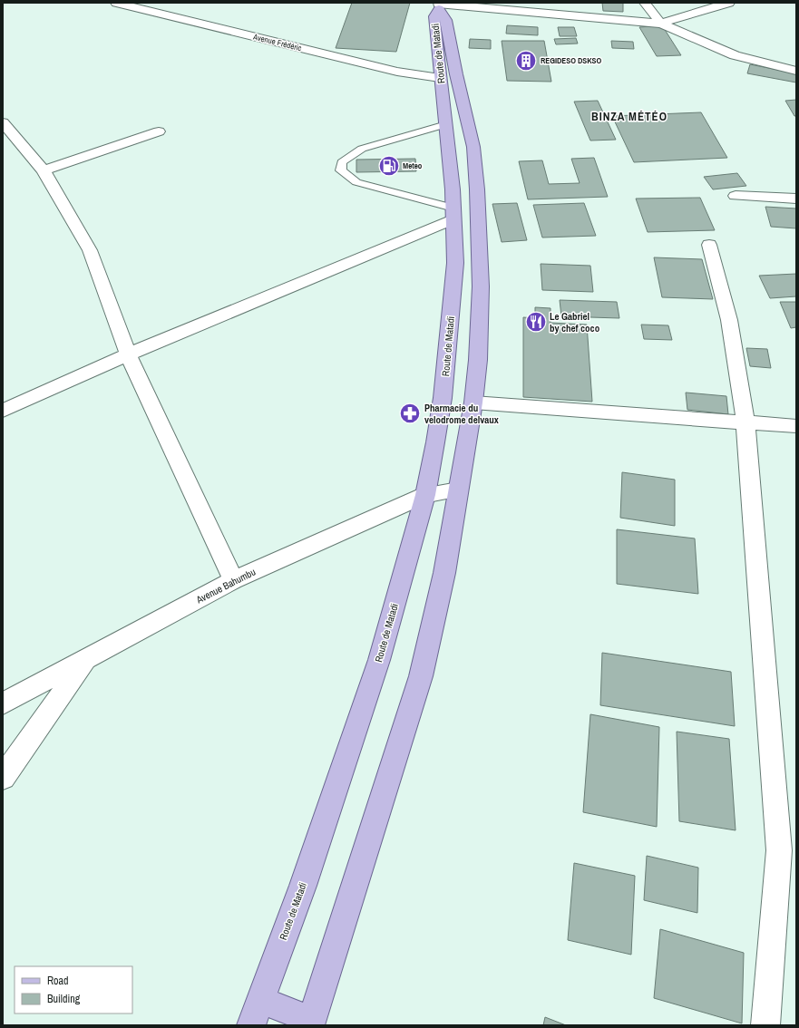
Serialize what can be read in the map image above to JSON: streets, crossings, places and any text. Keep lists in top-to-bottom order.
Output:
{
  "streets": {
    "main road": ["Route de Matadi"],
    "street": ["Avenue Frédéric", "Avenue Bahumbu"]
  },
  "crossings": [
    ["Avenue Frédéric", "Route de Matadi"],
    ["Route de Matadi", "Avenue Bahumbu"]
  ],
  "districts": ["BINZA MÉTÉO"],
  "places": {
    "building": ["REGIDESO DSKSO"],
    "fuel station": ["Meteo"],
    "restaurant": ["Le Gabriel by chef coco"],
    "pharmacy": ["Pharmacie du velodrome delvaux"]
  },
  "legend": ["Road", "Building"]
}
